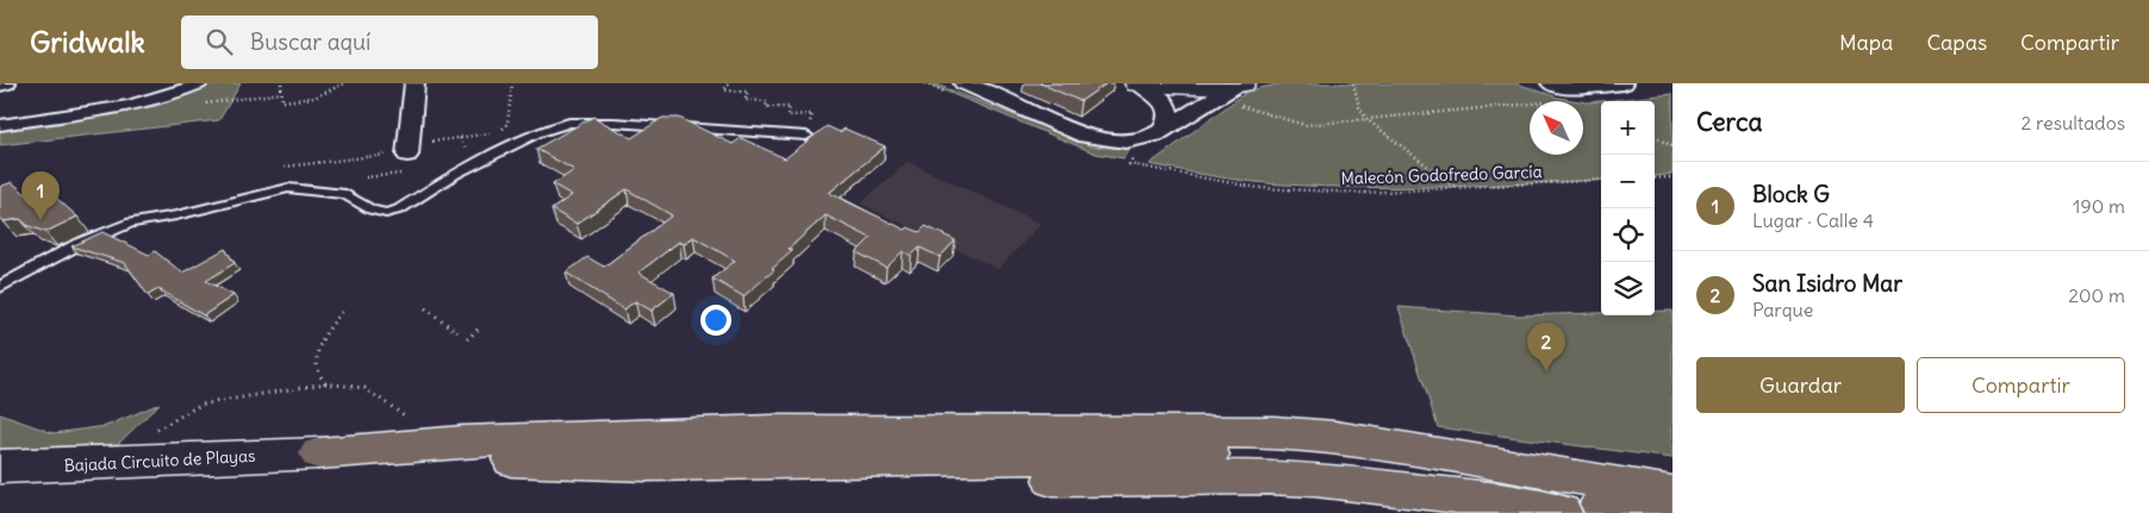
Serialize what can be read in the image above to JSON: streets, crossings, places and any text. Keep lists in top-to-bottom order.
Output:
{
  "streets": {
    "main road": ["Bajada Circuito de Playas"],
    "path": ["Malecón Godofredo García"]
  },
  "north": "top left",
  "page": {
    "header": "Gridwalk",
    "search": "Buscar aquí",
    "nav": ["Mapa", "Capas", "Compartir"],
    "heading": ["Cerca", "2 resultados"],
    "map_buttons": ["+", "−"],
    "list": [
      {
        "mark": "1",
        "name": "Block G",
        "note": "Lugar · Calle 4",
        "value": "190 m"
      },
      {
        "mark": "2",
        "name": "San Isidro Mar",
        "note": "Parque",
        "value": "200 m"
      }
    ],
    "pins": ["1", "2"],
    "buttons": ["Guardar", "Compartir"]
  }
}
